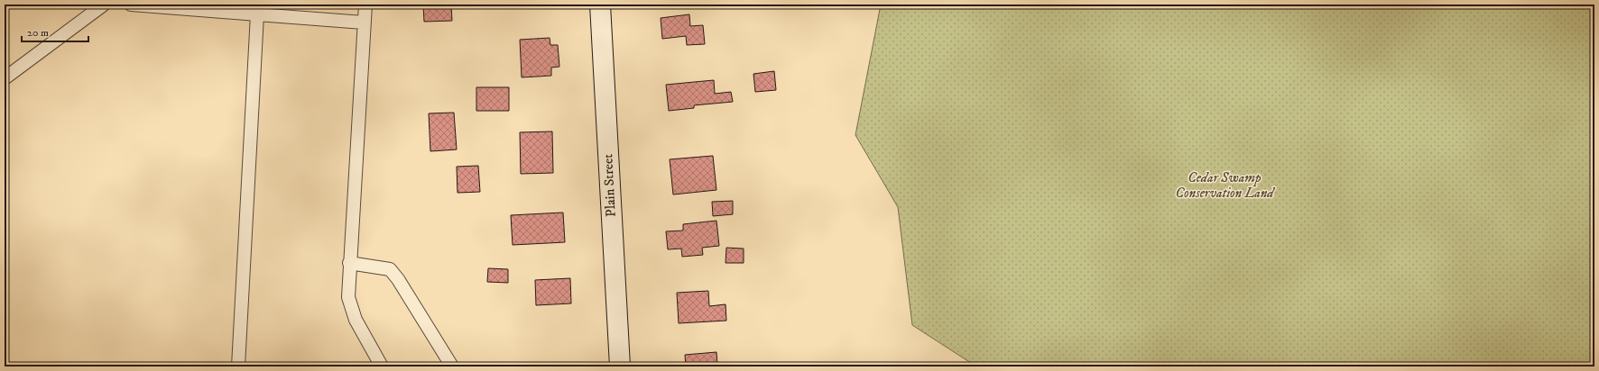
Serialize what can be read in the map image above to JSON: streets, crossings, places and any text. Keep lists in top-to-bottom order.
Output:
{
  "streets": {
    "main road": ["Plain Street"]
  },
  "parks": ["Cedar Swamp Conservation Land"],
  "scale_bar": "20 m"
}
